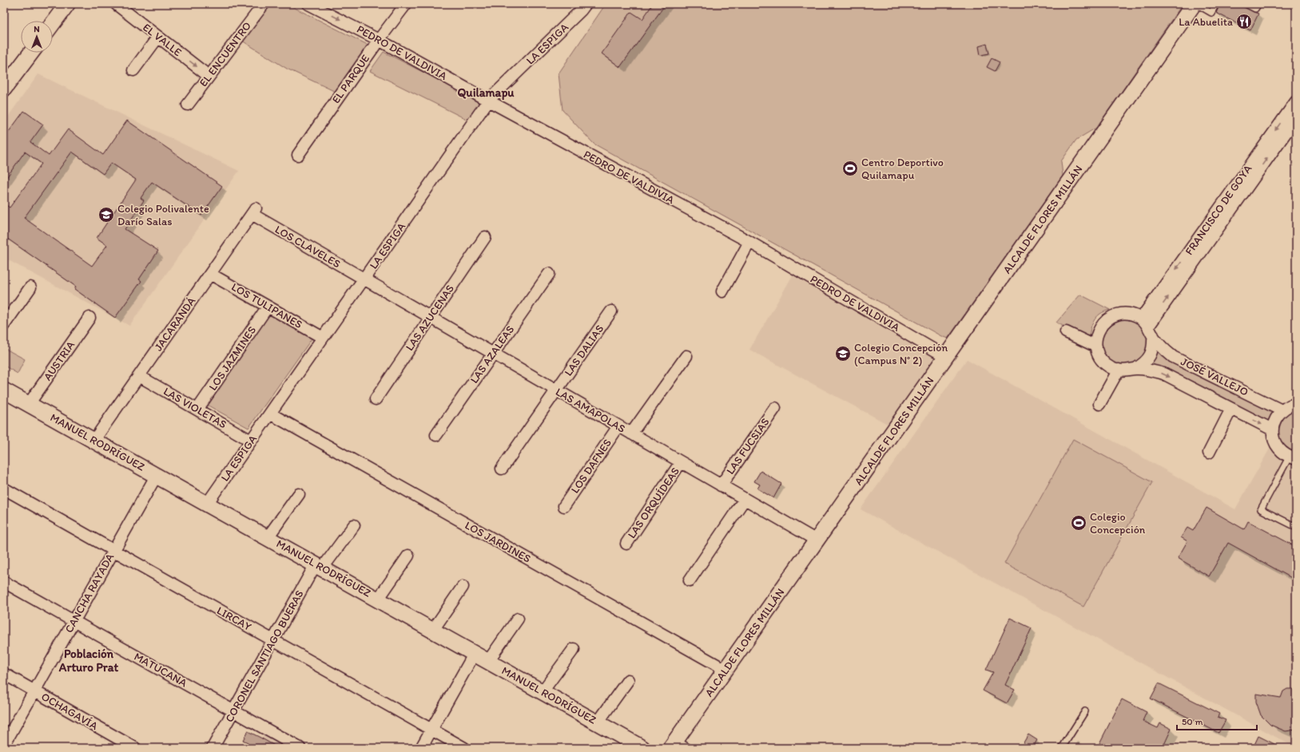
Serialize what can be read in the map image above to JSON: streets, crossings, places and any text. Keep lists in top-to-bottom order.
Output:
{
  "streets": {
    "street": [
      "EL VALLE",
      "LA ESPIGA",
      "PEDRO DE VALDIVIA",
      "EL ENCUENTRO",
      "EL PARQUE",
      "FRANCISCO DE GOYA",
      "ALCALDE FLORES MILLÁN",
      "LOS CLAVELES",
      "LOS TULIPANES",
      "LAS AZUCENAS",
      "JACARANDÁ",
      "LAS DALIAS",
      "LAS AZALEAS",
      "LOS JAZMINES",
      "AUSTRIA",
      "JOSÉ VALLEJO",
      "LAS VIOLETAS",
      "LAS AMAPOLAS",
      "MANUEL RODRÍGUEZ",
      "LAS FUCSIAS",
      "LOS DAFNES",
      "LAS ORQUÍDEAS",
      "LOS JARDINES",
      "CANCHA RAYADA",
      "LIRCAY",
      "CORONEL SANTIAGO BUERAS",
      "MATUCANA",
      "OCHAGAVÍA"
    ]
  },
  "crossings": [
    ["EL VALLE", "EL ENCUENTRO"],
    ["LA ESPIGA", "PEDRO DE VALDIVIA"],
    ["LA ESPIGA", "LOS CLAVELES"],
    ["LA ESPIGA", "LOS TULIPANES"],
    ["LA ESPIGA", "LAS VIOLETAS"],
    ["LA ESPIGA", "LAS AMAPOLAS"],
    ["LA ESPIGA", "MANUEL RODRÍGUEZ"],
    ["LA ESPIGA", "LOS JARDINES"],
    ["PEDRO DE VALDIVIA", "EL PARQUE"],
    ["PEDRO DE VALDIVIA", "ALCALDE FLORES MILLÁN"],
    ["FRANCISCO DE GOYA", "JOSÉ VALLEJO"],
    ["ALCALDE FLORES MILLÁN", "LAS AMAPOLAS"],
    ["ALCALDE FLORES MILLÁN", "LOS JARDINES"],
    ["LOS CLAVELES", "JACARANDÁ"],
    ["LOS CLAVELES", "LAS AMAPOLAS"],
    ["LOS TULIPANES", "JACARANDÁ"],
    ["LOS TULIPANES", "LOS JAZMINES"],
    ["LAS AZUCENAS", "LAS AMAPOLAS"],
    ["JACARANDÁ", "LAS VIOLETAS"],
    ["JACARANDÁ", "MANUEL RODRÍGUEZ"],
    ["LAS DALIAS", "LAS AMAPOLAS"],
    ["LAS AZALEAS", "LAS AMAPOLAS"],
    ["LOS JAZMINES", "LAS VIOLETAS"],
    ["AUSTRIA", "MANUEL RODRÍGUEZ"],
    ["LAS AMAPOLAS", "LAS FUCSIAS"],
    ["LAS AMAPOLAS", "LOS DAFNES"],
    ["LAS AMAPOLAS", "LAS ORQUÍDEAS"],
    ["MANUEL RODRÍGUEZ", "CANCHA RAYADA"],
    ["MANUEL RODRÍGUEZ", "CORONEL SANTIAGO BUERAS"],
    ["CANCHA RAYADA", "LIRCAY"],
    ["CANCHA RAYADA", "MATUCANA"],
    ["CANCHA RAYADA", "OCHAGAVÍA"],
    ["LIRCAY", "CORONEL SANTIAGO BUERAS"],
    ["CORONEL SANTIAGO BUERAS", "MATUCANA"]
  ],
  "one_way": ["EL VALLE"],
  "districts": ["Quilamapu", "Población Arturo Prat"],
  "places": {
    "restaurant": ["La Abuelita"],
    "sports": ["Centro Deportivo Quilamapu", "Colegio Concepción"],
    "school or university": ["Colegio Polivalente Darío Salas", "Colegio Concepción (Campus N° 2)"]
  },
  "scale_bar": "50 m",
  "north": "top"
}
